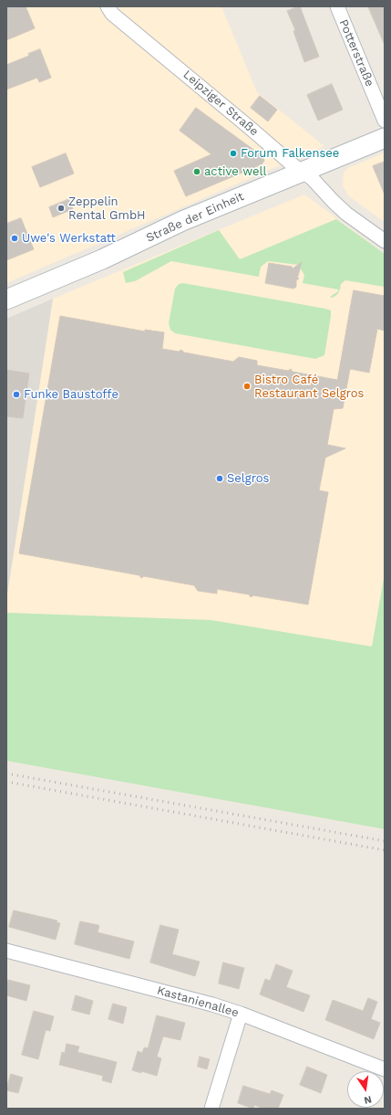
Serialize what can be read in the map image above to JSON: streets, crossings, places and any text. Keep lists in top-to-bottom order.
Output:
{
  "streets": {
    "street": [
      "Potterstraße",
      "Leipziger Straße",
      "Straße der Einheit",
      "Kastanienallee"
    ]
  },
  "crossings": [
    ["Leipziger Straße", "Straße der Einheit"]
  ],
  "places": [
    "Forum Falkensee",
    "active well",
    "Zeppelin Rental GmbH",
    "Uwe's Werkstatt",
    "Bistro Café Restaurant Selgros",
    "Funke Baustoffe",
    "Selgros"
  ],
  "north": "bottom"
}
